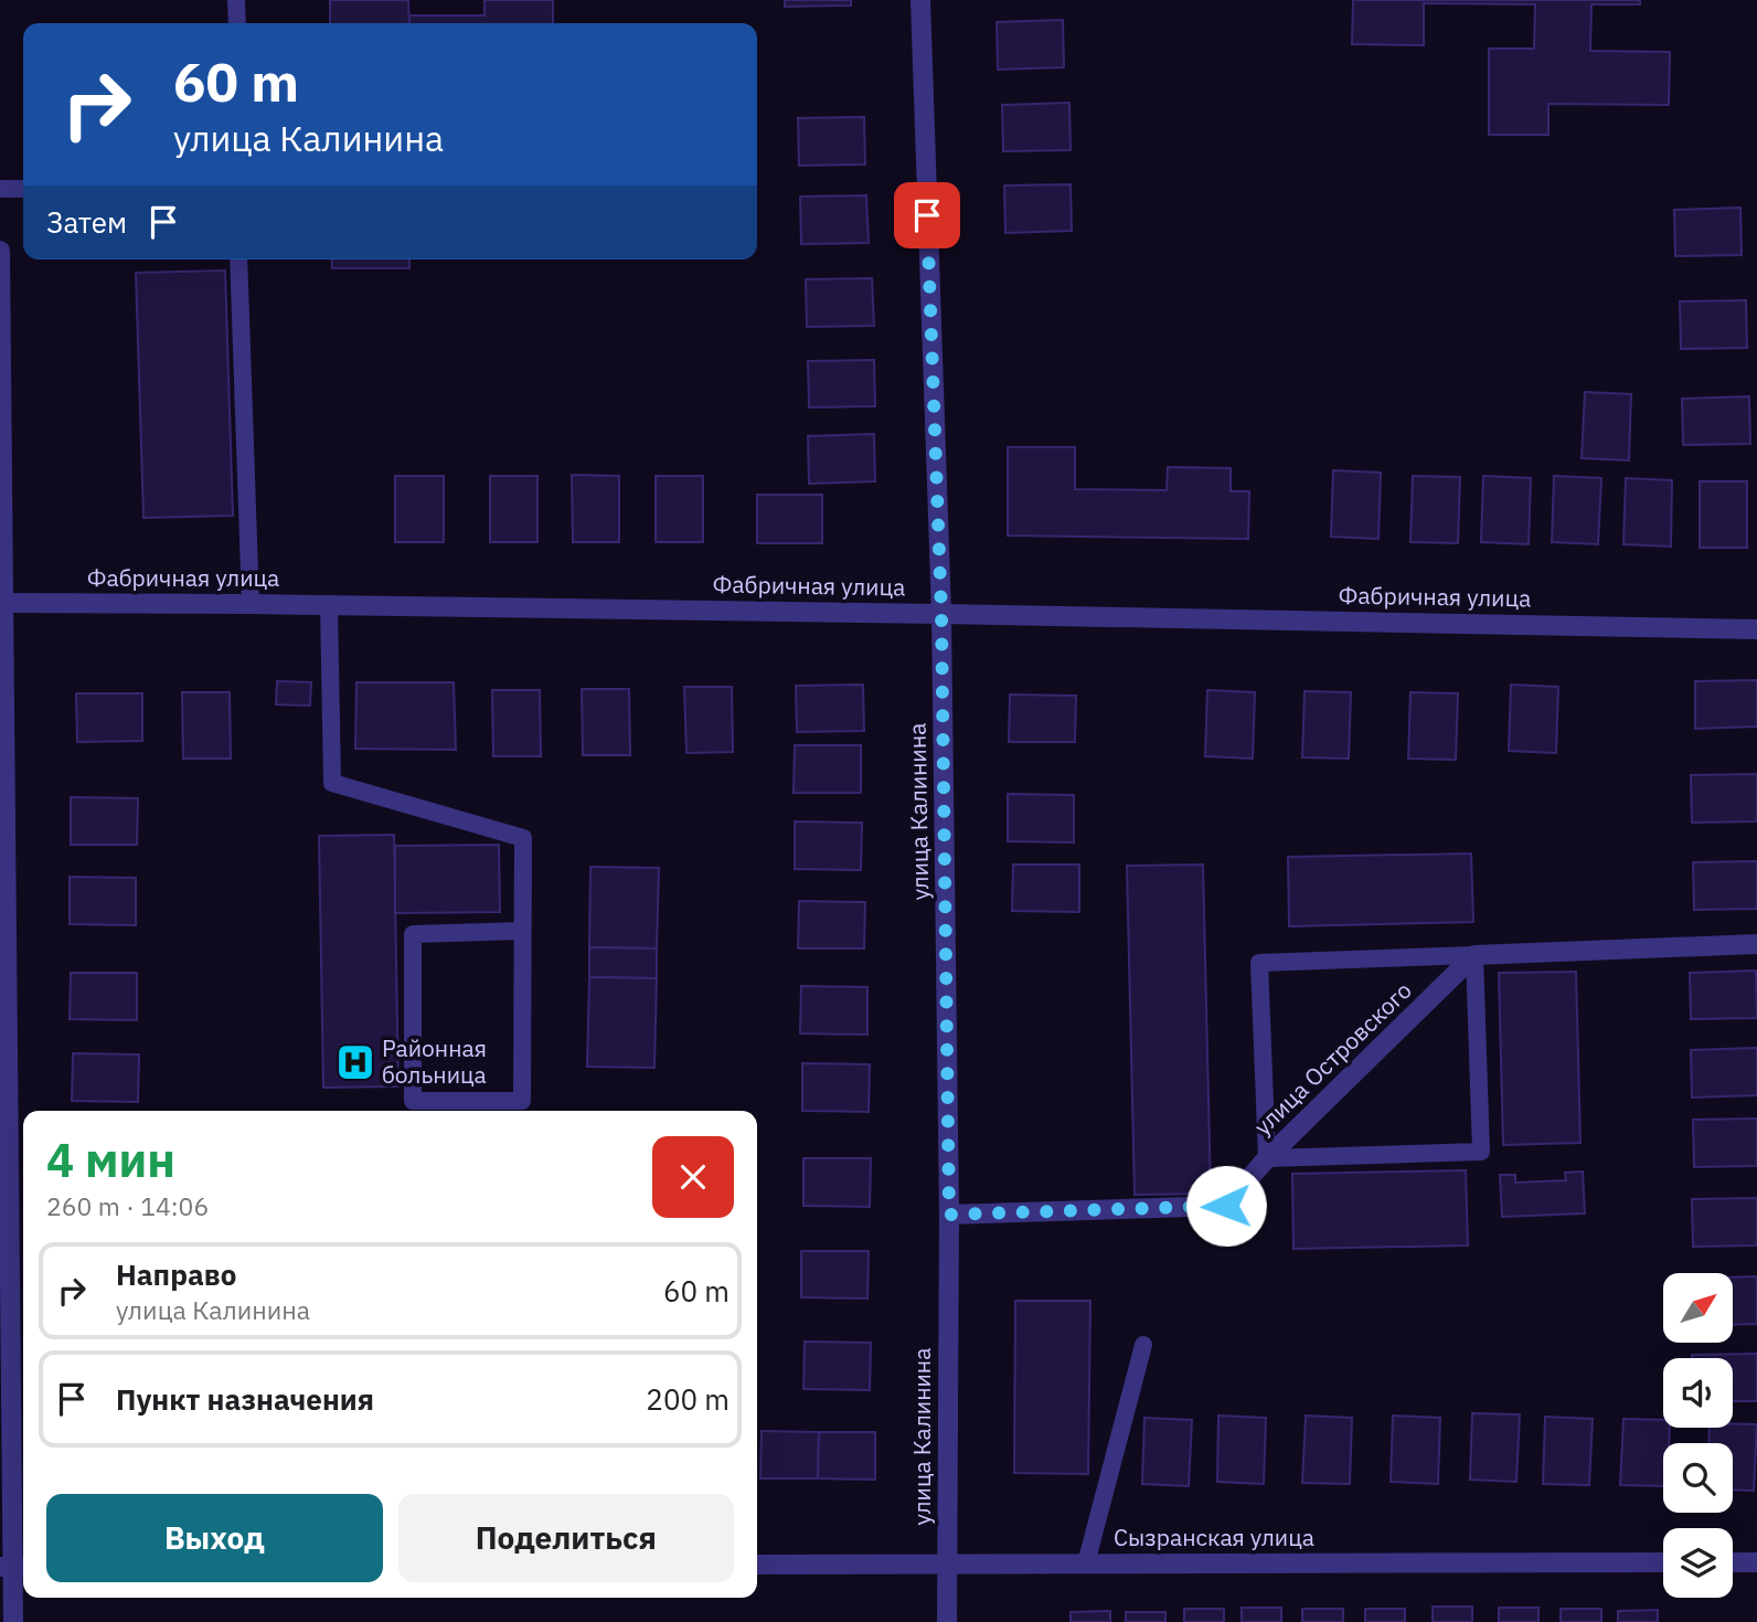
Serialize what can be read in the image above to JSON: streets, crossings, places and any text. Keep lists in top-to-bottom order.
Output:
{
  "streets": {
    "street": [
      "Фабричная улица",
      "улица Калинина",
      "улица Островского",
      "Сызранская улица"
    ]
  },
  "crossings": [
    ["Фабричная улица", "улица Калинина"],
    ["улица Калинина", "улица Островского"],
    ["улица Калинина", "Сызранская улица"]
  ],
  "places": {
    "hospital": ["Районная больница"]
  },
  "north": "top right",
  "page": {
    "turn": ["60 m", "улица Калинина"],
    "then": "Затем",
    "heading": ["4 мин", "260 m · 14:06"],
    "list": [
      {
        "name": "Направо",
        "note": "улица Калинина",
        "value": "60 m"
      },
      {
        "name": "Пункт назначения",
        "value": "200 m"
      }
    ],
    "buttons": ["Выход", "Поделиться"]
  }
}
